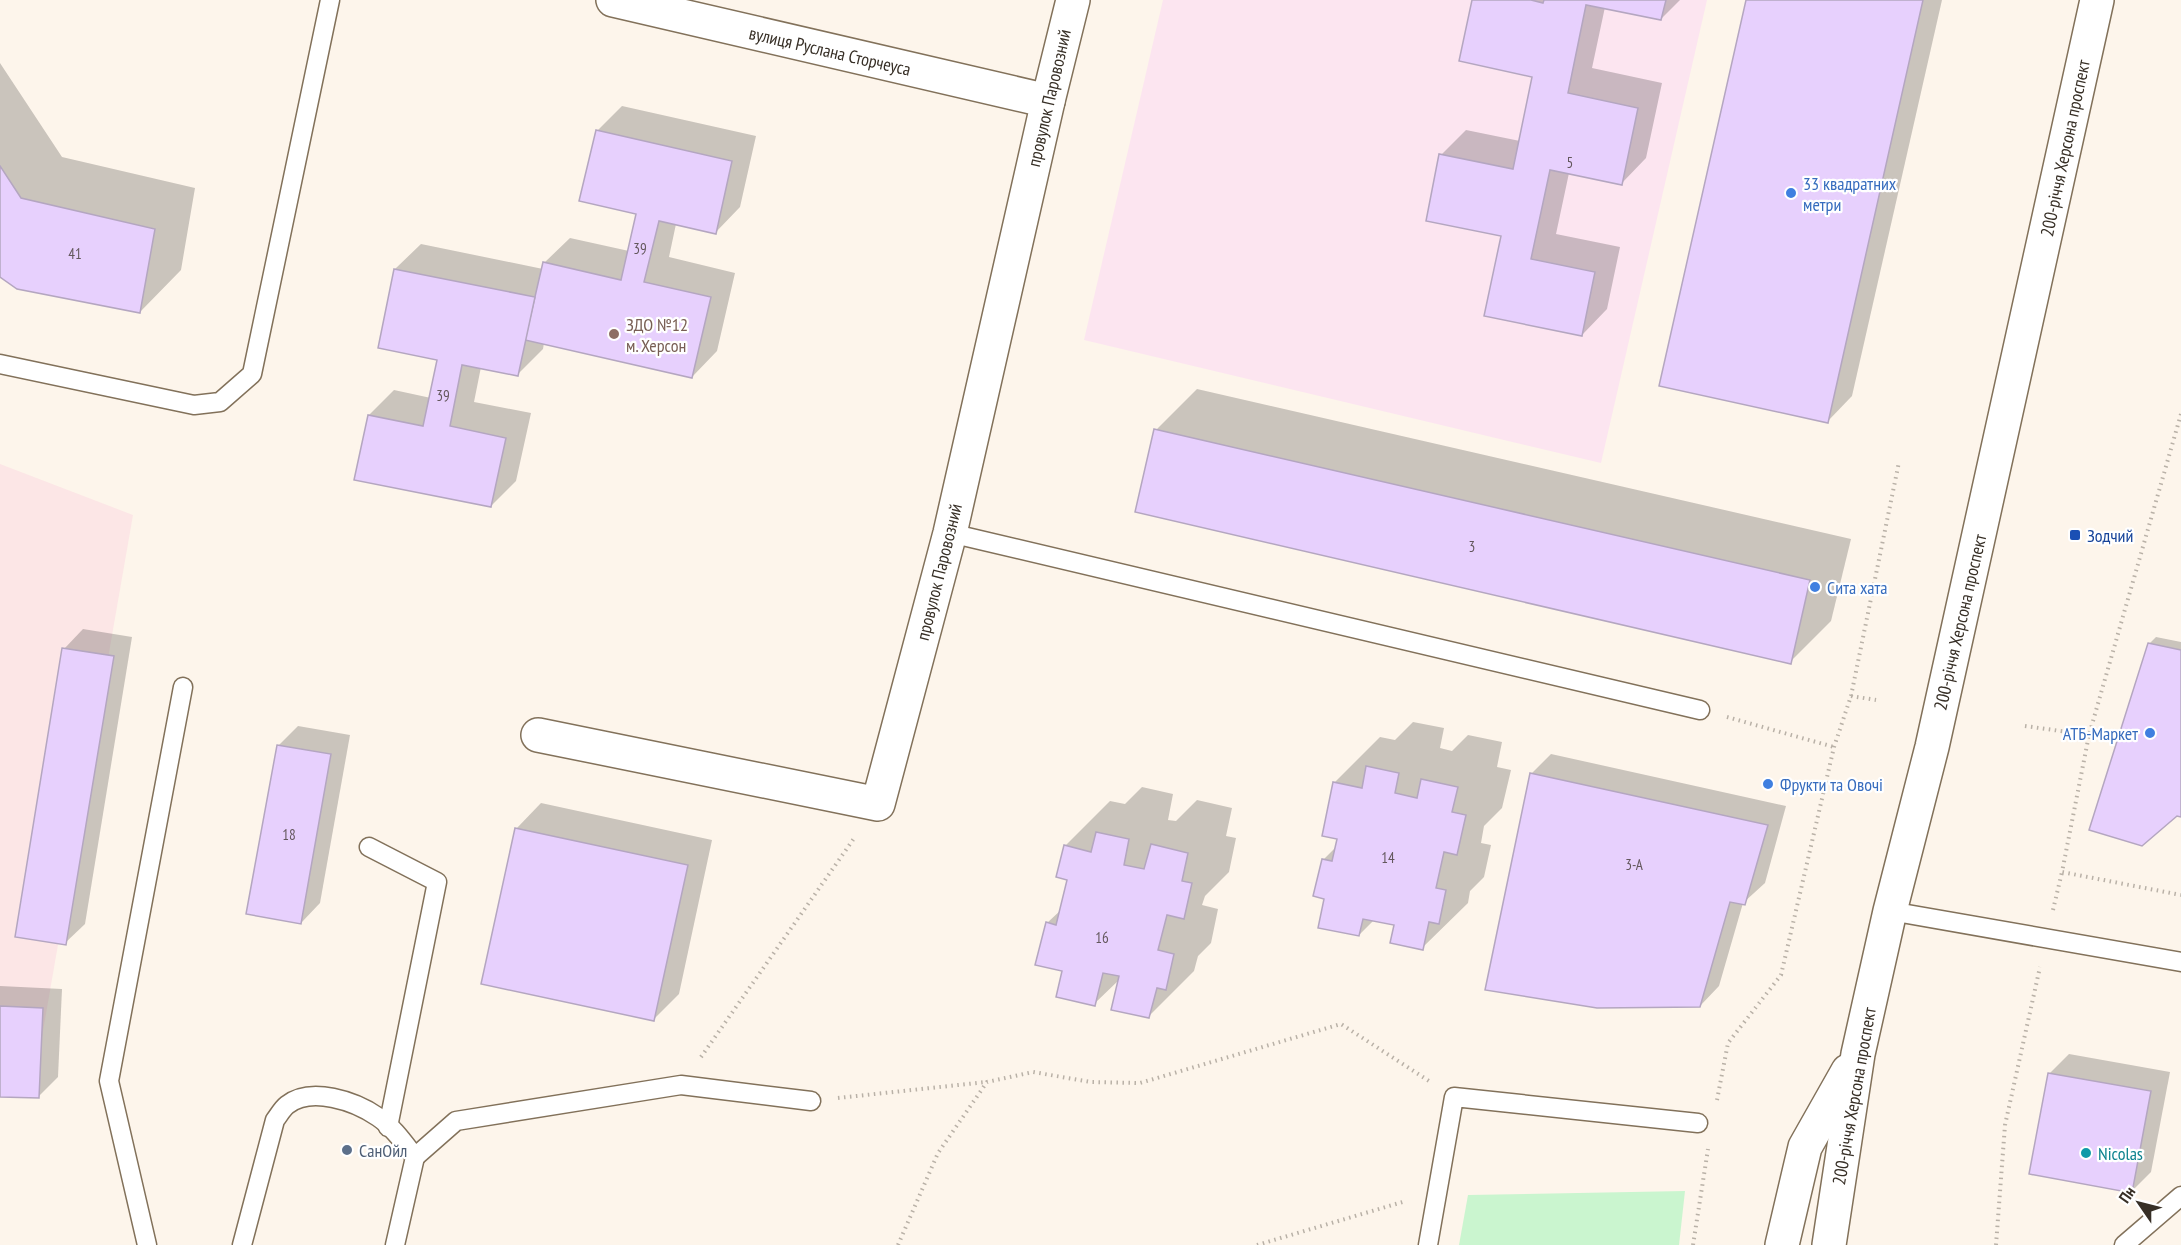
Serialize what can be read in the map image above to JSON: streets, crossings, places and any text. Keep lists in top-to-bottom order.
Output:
{
  "streets": {
    "street": ["вулиця Руслана Сторчеуса", "провулок Паровозний", "200-річчя Херсона проспект"]
  },
  "crossings": [
    ["вулиця Руслана Сторчеуса", "провулок Паровозний"]
  ],
  "places": {
    "other": [
      "33 квадратних метри",
      "ЗДО №12 м. Херсон",
      "Сита хата",
      "АТБ-Маркет",
      "Фрукти та Овочі",
      "СанОйл",
      "Nicolas"
    ],
    "transit": ["Зодчий"]
  },
  "house_numbers": [
    "5",
    "39",
    "41",
    "39",
    "3",
    "18",
    "14",
    "3-А",
    "16"
  ],
  "north": "top left"
}
